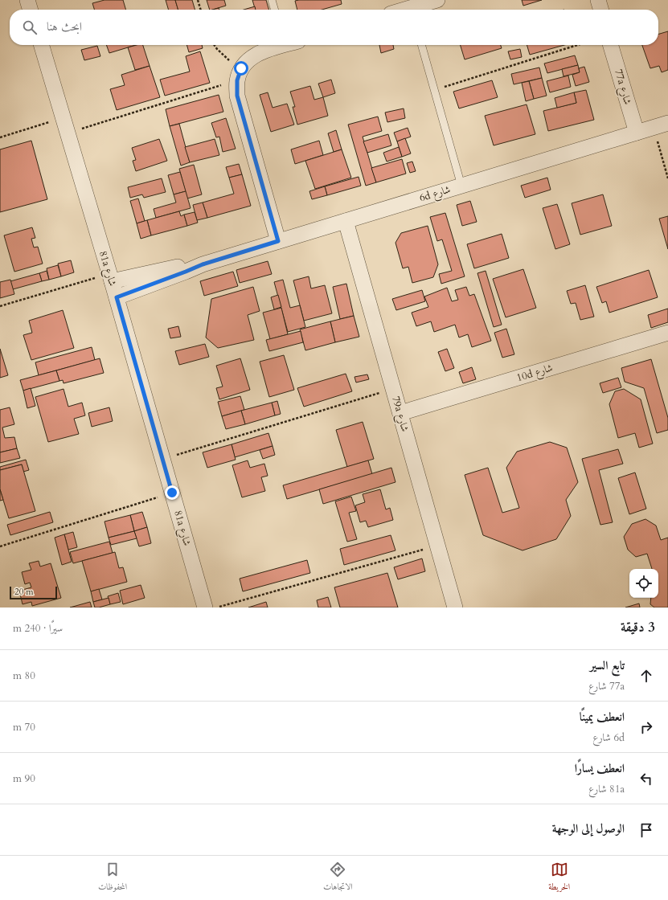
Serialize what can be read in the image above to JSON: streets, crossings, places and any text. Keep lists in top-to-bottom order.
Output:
{
  "streets": {
    "street": [
      "77a شارع",
      "6d شارع",
      "81a شارع",
      "10d شارع",
      "79a شارع"
    ]
  },
  "crossings": [
    ["77a شارع", "6d شارع"],
    ["6d شارع", "81a شارع"],
    ["6d شارع", "79a شارع"],
    ["10d شارع", "79a شارع"]
  ],
  "scale_bar": "20 m",
  "page": {
    "search": "ابحث هنا",
    "scale": "20 m",
    "heading": ["3 دقيقة", "سيرًا · 240 m"],
    "list": [
      ["تابع السير", "77a شارع", "80 m"],
      ["انعطف يمينًا", "6d شارع", "70 m"],
      ["انعطف يسارًا", "81a شارع", "90 m"],
      "الوصول إلى الوجهة"
    ],
    "nav": ["الخريطة", "الاتجاهات", "المحفوظات"]
  }
}
